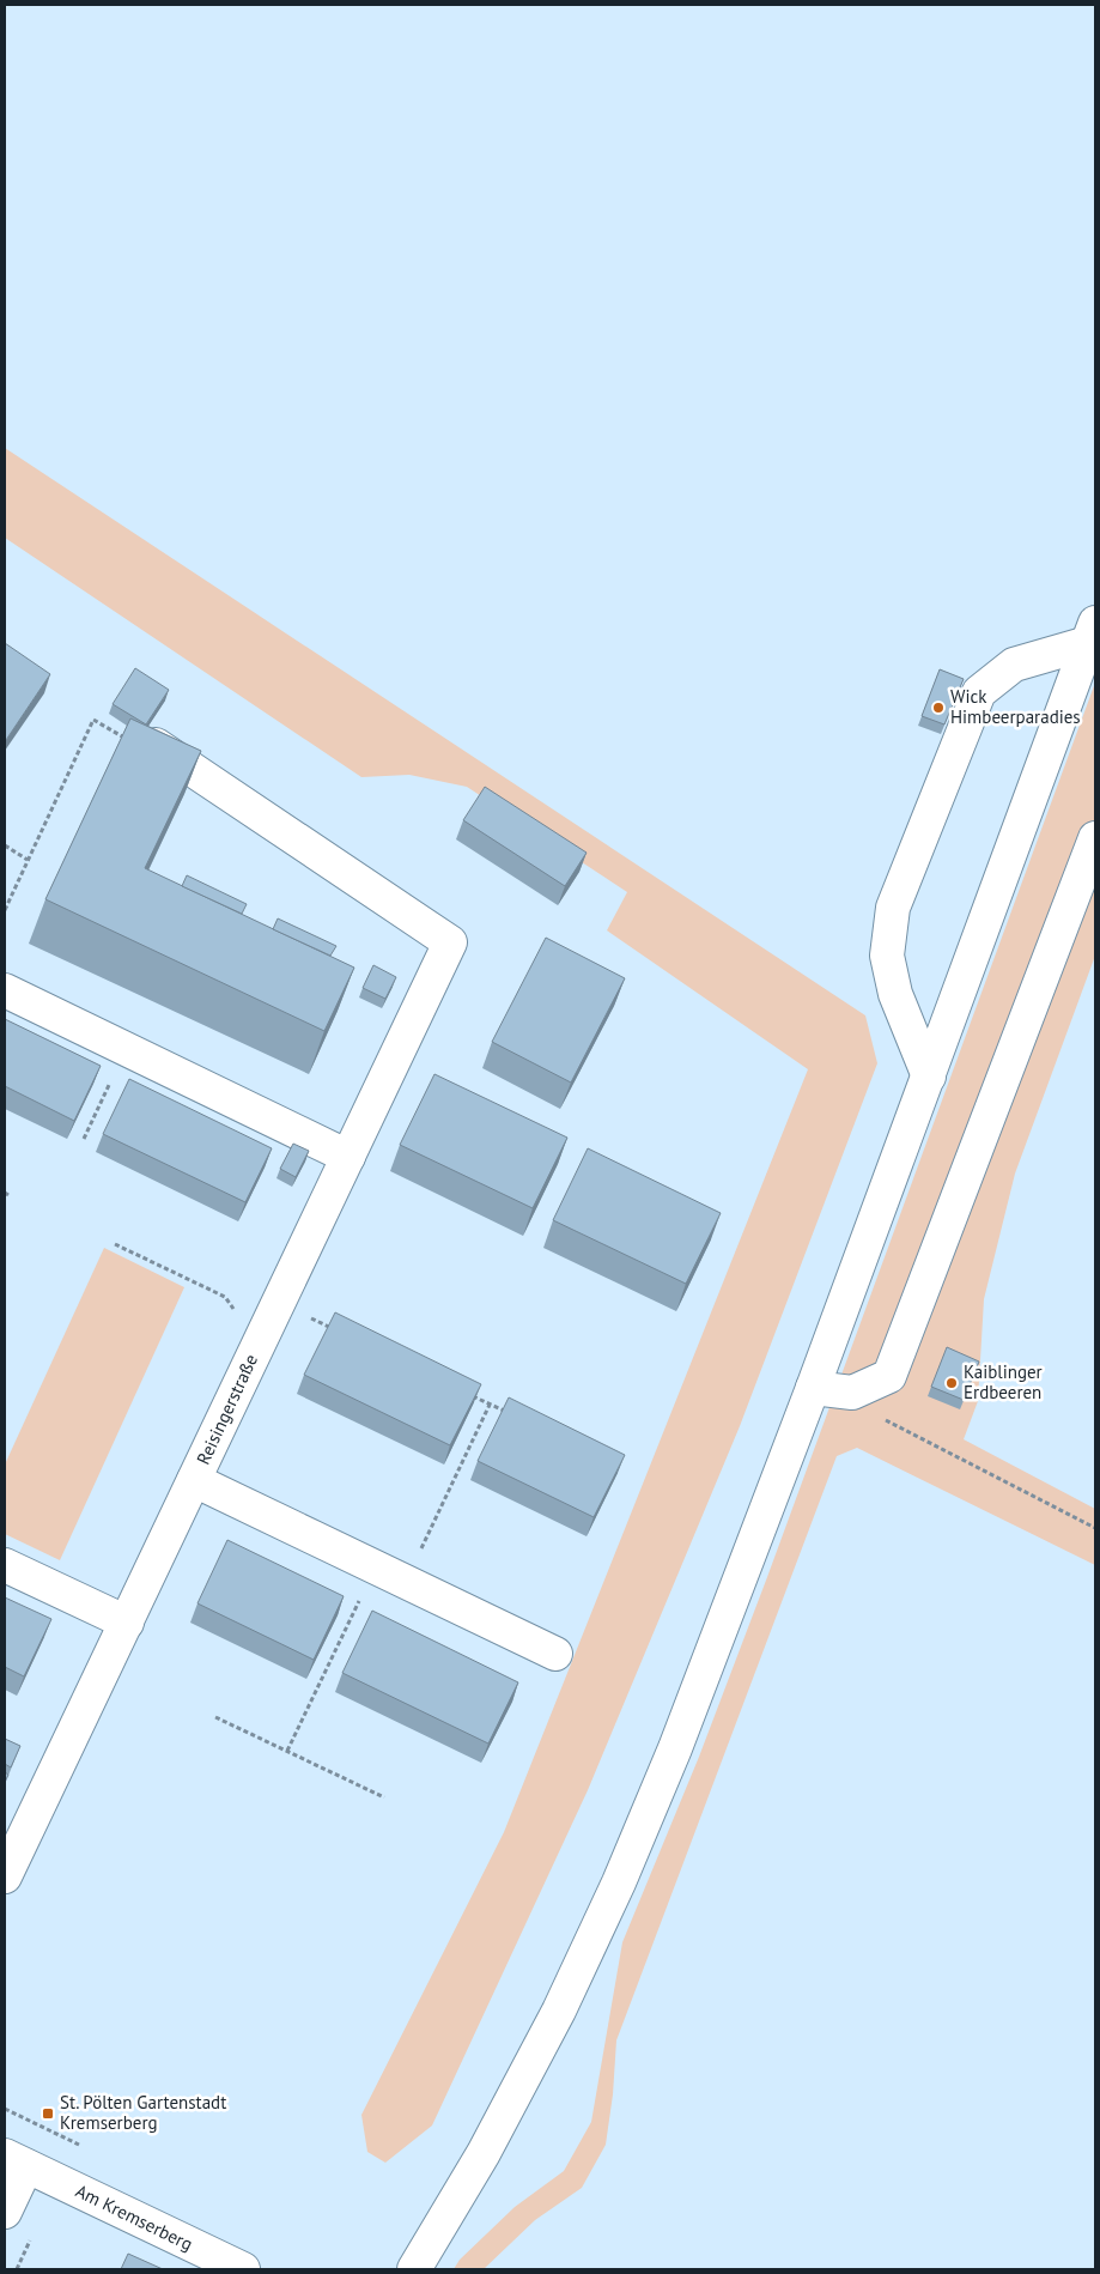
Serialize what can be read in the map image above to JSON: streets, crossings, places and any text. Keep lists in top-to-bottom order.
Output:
{
  "streets": {
    "main road": ["Reisingerstraße", "Am Kremserberg"]
  },
  "places": {
    "other": ["Wick Himbeerparadies", "Kaiblinger Erdbeeren"],
    "transit": ["St. Pölten Gartenstadt Kremserberg"]
  }
}
